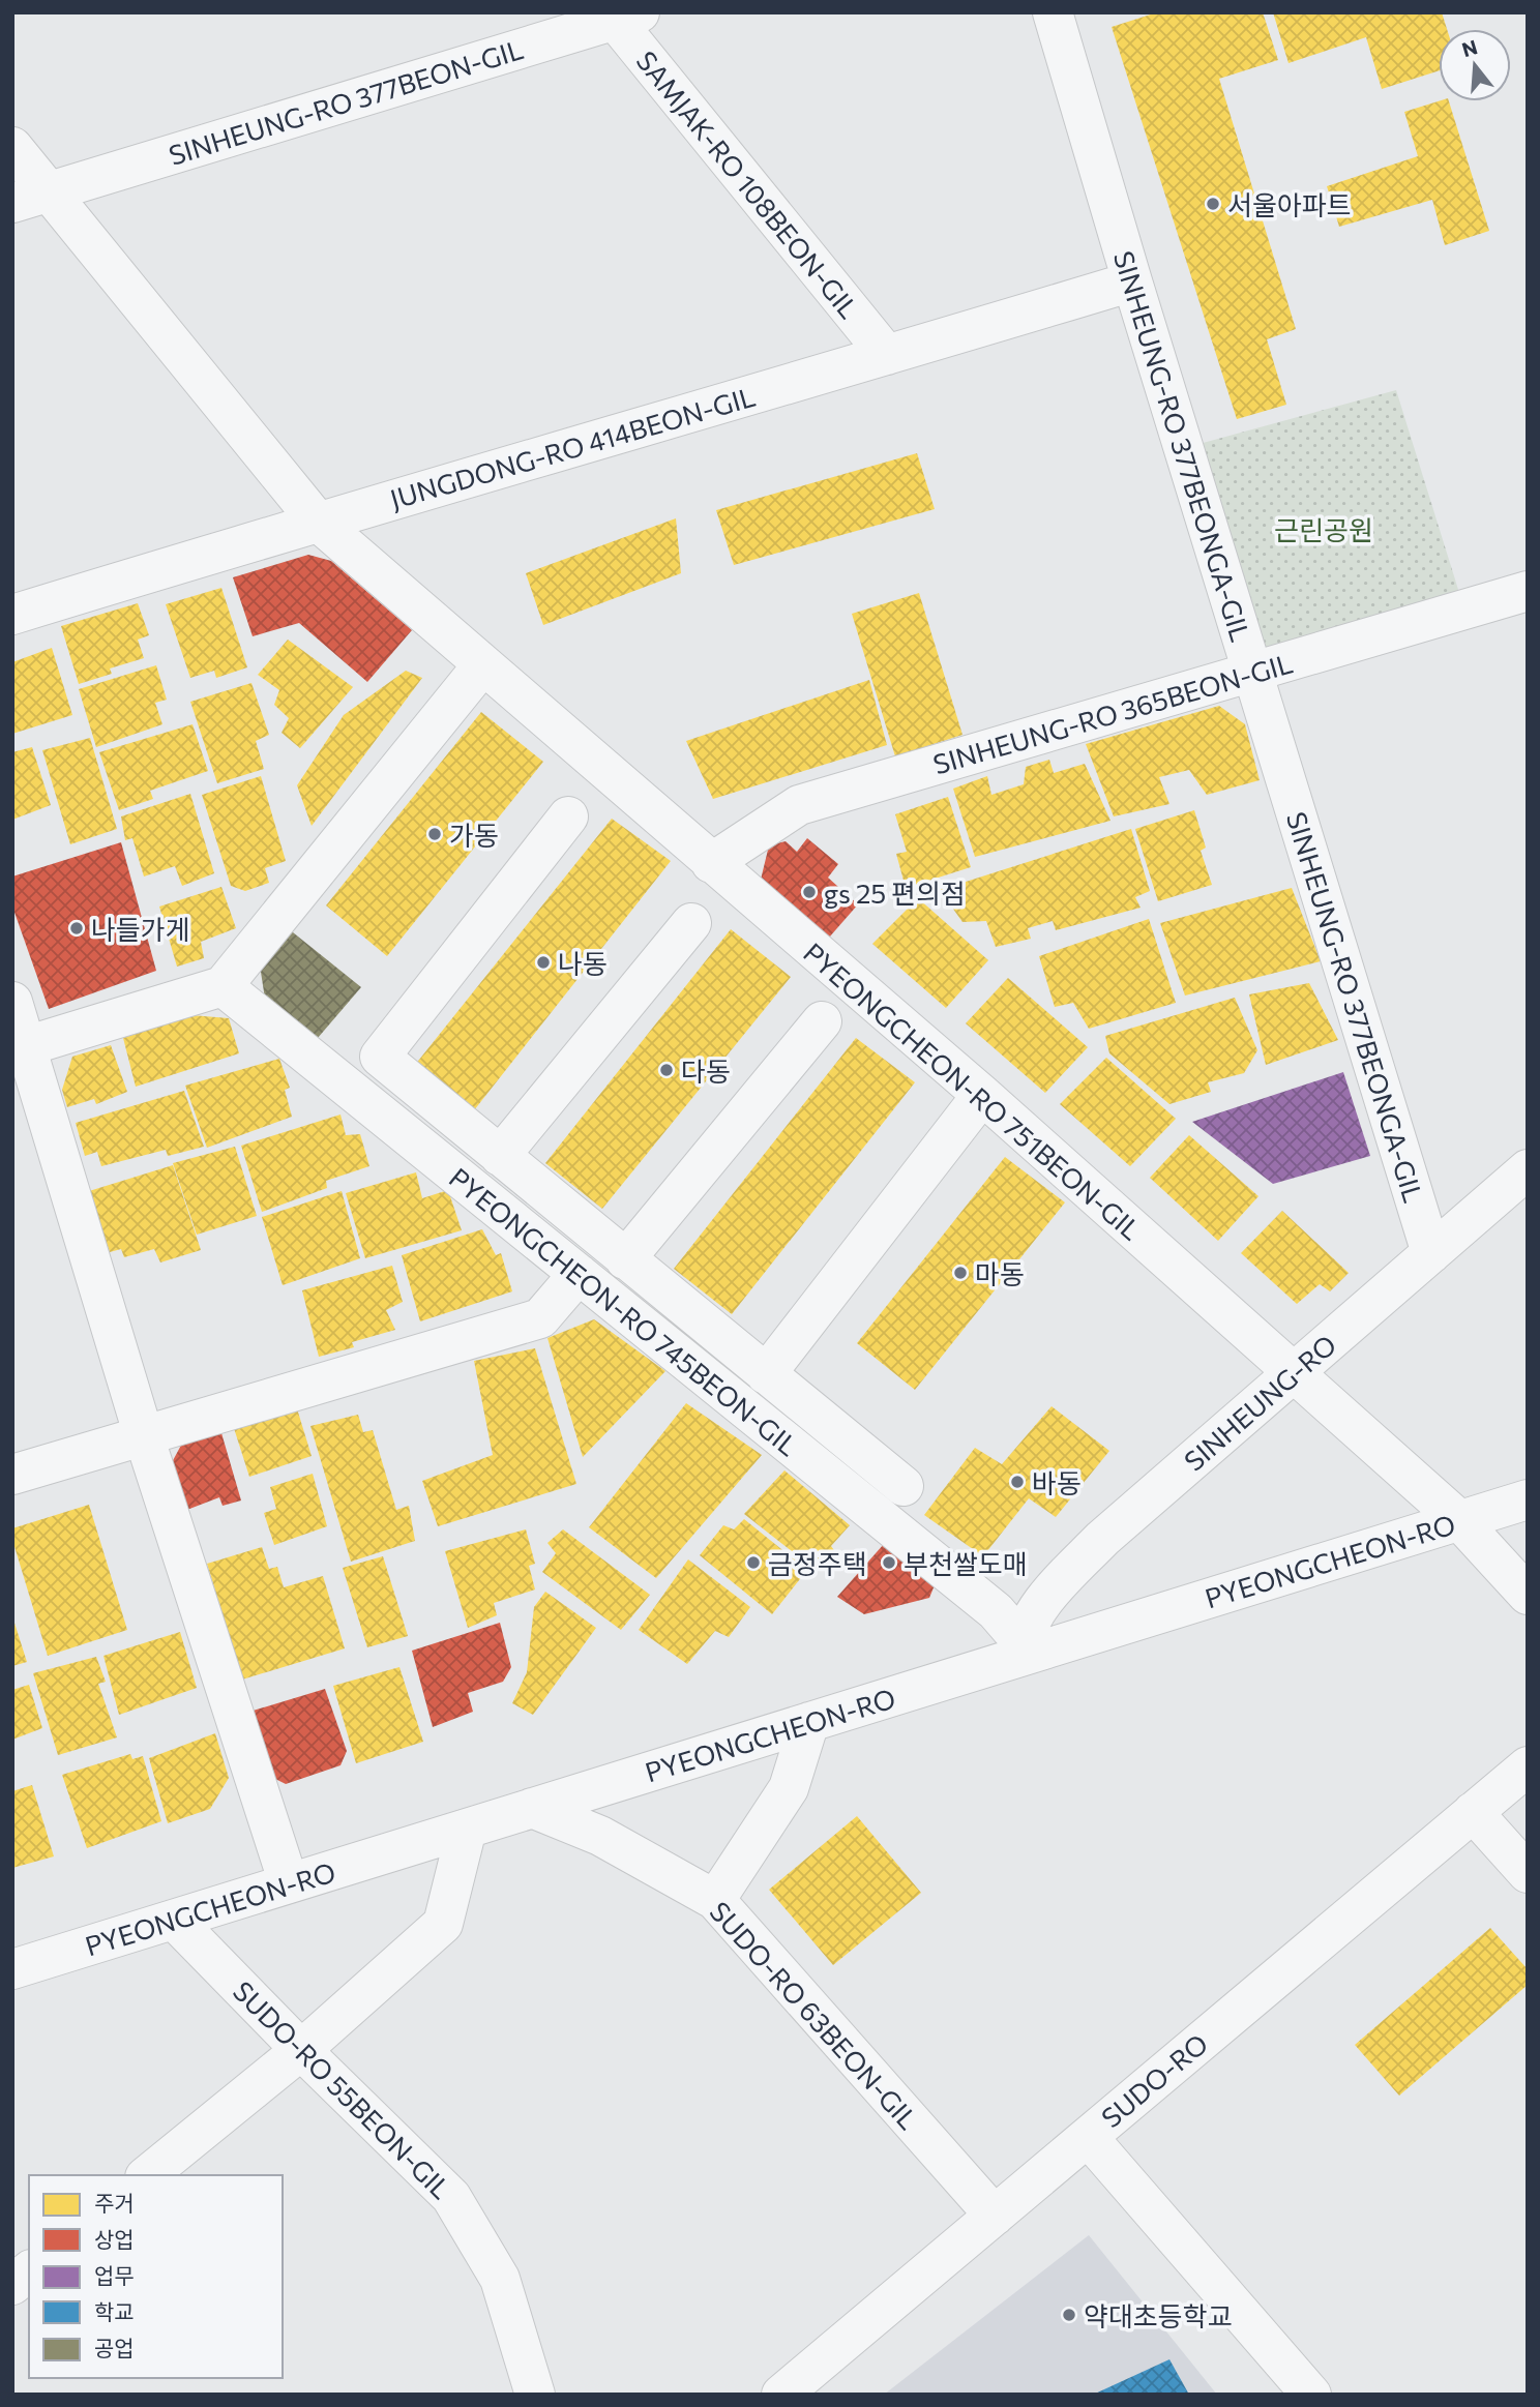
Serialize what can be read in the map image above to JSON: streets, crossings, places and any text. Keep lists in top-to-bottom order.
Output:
{
  "streets": {
    "street": [
      "SINHEUNG-RO 377BEON-GIL",
      "SAMJAK-RO 108BEON-GIL",
      "SINHEUNG-RO 377BEONGA-GIL",
      "JUNGDONG-RO 414BEON-GIL",
      "SINHEUNG-RO 365BEON-GIL",
      "PYEONGCHEON-RO 751BEON-GIL",
      "PYEONGCHEON-RO 745BEON-GIL",
      "SINHEUNG-RO",
      "PYEONGCHEON-RO",
      "SUDO-RO 63BEON-GIL",
      "SUDO-RO",
      "SUDO-RO 55BEON-GIL"
    ]
  },
  "crossings": [
    ["SINHEUNG-RO 377BEON-GIL", "SAMJAK-RO 108BEON-GIL"],
    ["SINHEUNG-RO 377BEON-GIL", "PYEONGCHEON-RO 751BEON-GIL"],
    ["SAMJAK-RO 108BEON-GIL", "JUNGDONG-RO 414BEON-GIL"],
    ["SINHEUNG-RO 377BEONGA-GIL", "JUNGDONG-RO 414BEON-GIL"],
    ["SINHEUNG-RO 377BEONGA-GIL", "SINHEUNG-RO 365BEON-GIL"],
    ["SINHEUNG-RO 377BEONGA-GIL", "SINHEUNG-RO"],
    ["JUNGDONG-RO 414BEON-GIL", "PYEONGCHEON-RO 751BEON-GIL"],
    ["SINHEUNG-RO 365BEON-GIL", "PYEONGCHEON-RO 751BEON-GIL"],
    ["PYEONGCHEON-RO 751BEON-GIL", "SINHEUNG-RO"],
    ["PYEONGCHEON-RO 751BEON-GIL", "PYEONGCHEON-RO"],
    ["PYEONGCHEON-RO 745BEON-GIL", "SINHEUNG-RO"],
    ["PYEONGCHEON-RO 745BEON-GIL", "PYEONGCHEON-RO"],
    ["SINHEUNG-RO", "PYEONGCHEON-RO"],
    ["PYEONGCHEON-RO", "SUDO-RO 63BEON-GIL"],
    ["PYEONGCHEON-RO", "SUDO-RO 55BEON-GIL"],
    ["SUDO-RO 63BEON-GIL", "SUDO-RO"]
  ],
  "parks": ["근린공원"],
  "places": [
    "서울아파트",
    "가동",
    "gs 25 편의점",
    "나들가게",
    "나동",
    "다동",
    "마동",
    "바동",
    "금정주택",
    "부천쌀도매",
    "약대초등학교"
  ],
  "legend": [
    "주거",
    "상업",
    "업무",
    "학교",
    "공업"
  ],
  "north": "top"
}
